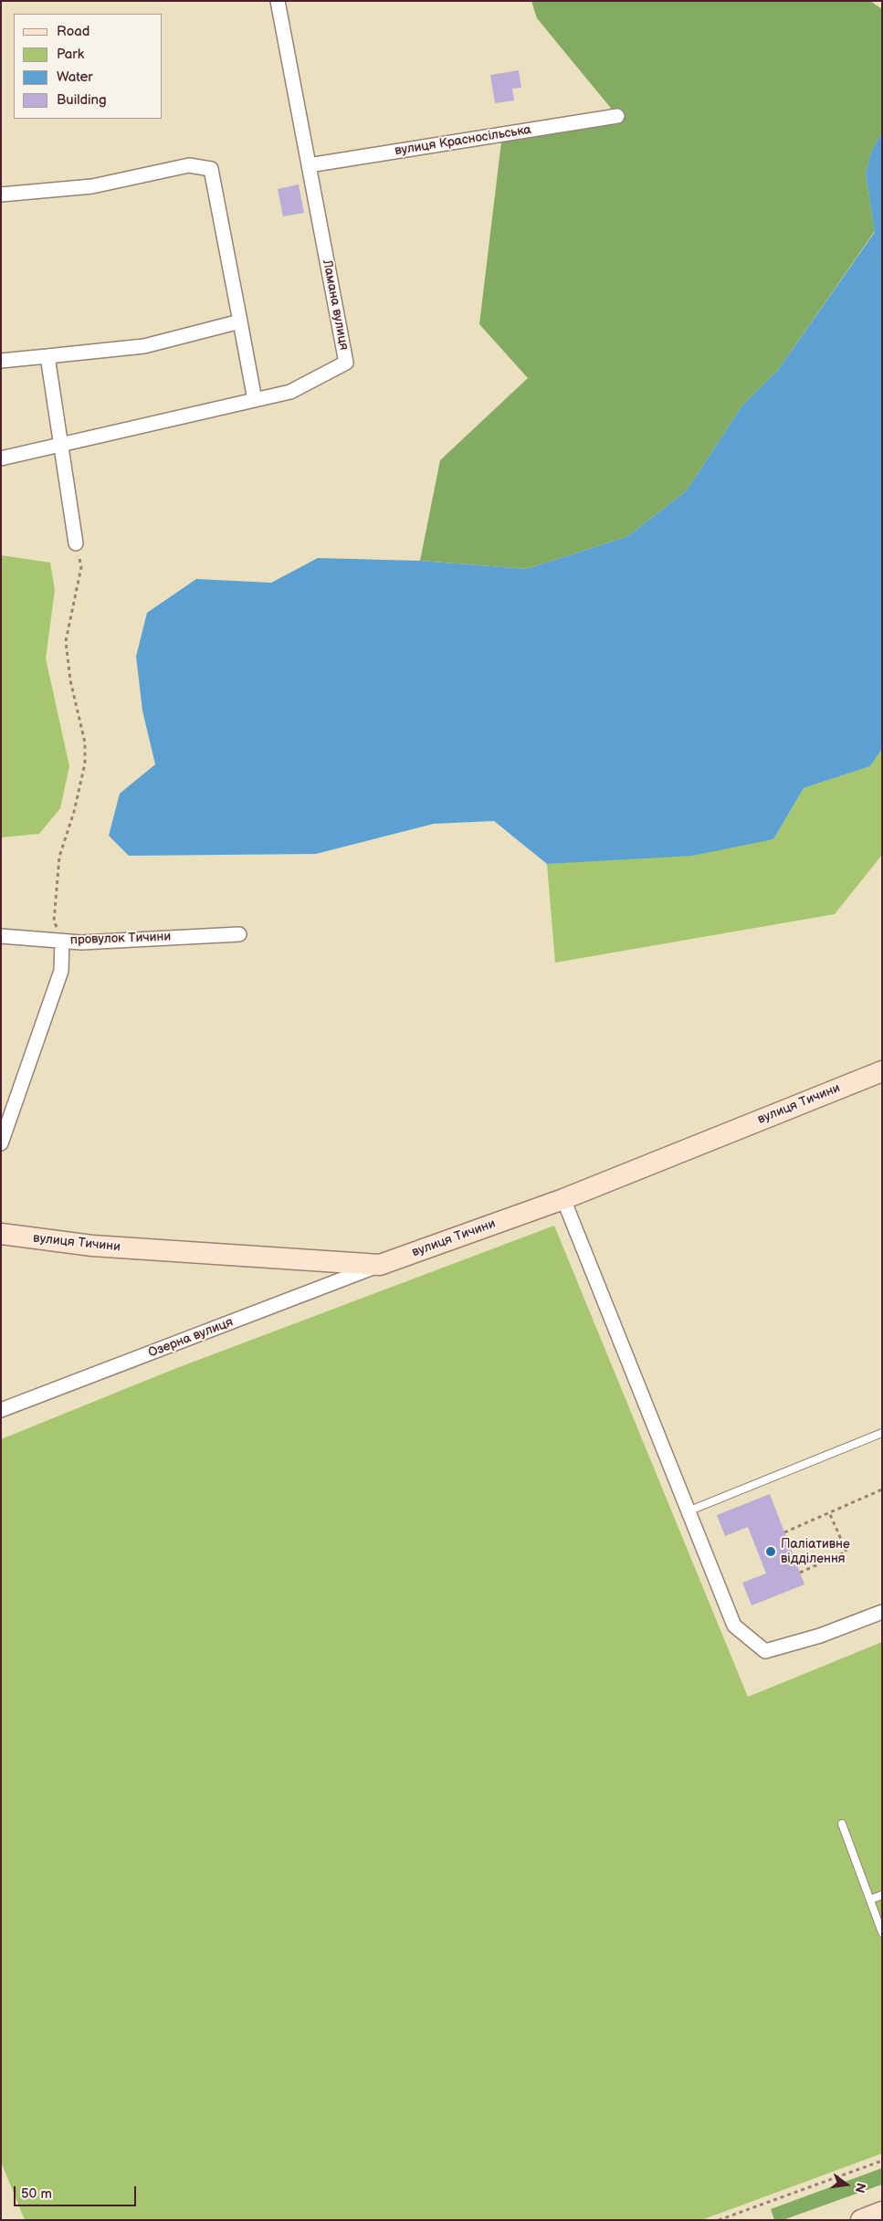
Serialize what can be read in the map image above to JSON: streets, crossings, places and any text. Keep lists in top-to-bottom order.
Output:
{
  "streets": {
    "street": [
      "вулиця Красносільська",
      "Ламана вулиця",
      "провулок Тичини",
      "вулиця Тичини",
      "Озерна вулиця"
    ]
  },
  "crossings": [
    ["вулиця Красносільська", "Ламана вулиця"],
    ["вулиця Тичини", "Озерна вулиця"]
  ],
  "places": ["Паліативне відділення"],
  "legend": [
    "Road",
    "Park",
    "Water",
    "Building"
  ],
  "scale_bar": "50 m",
  "north": "right"
}
